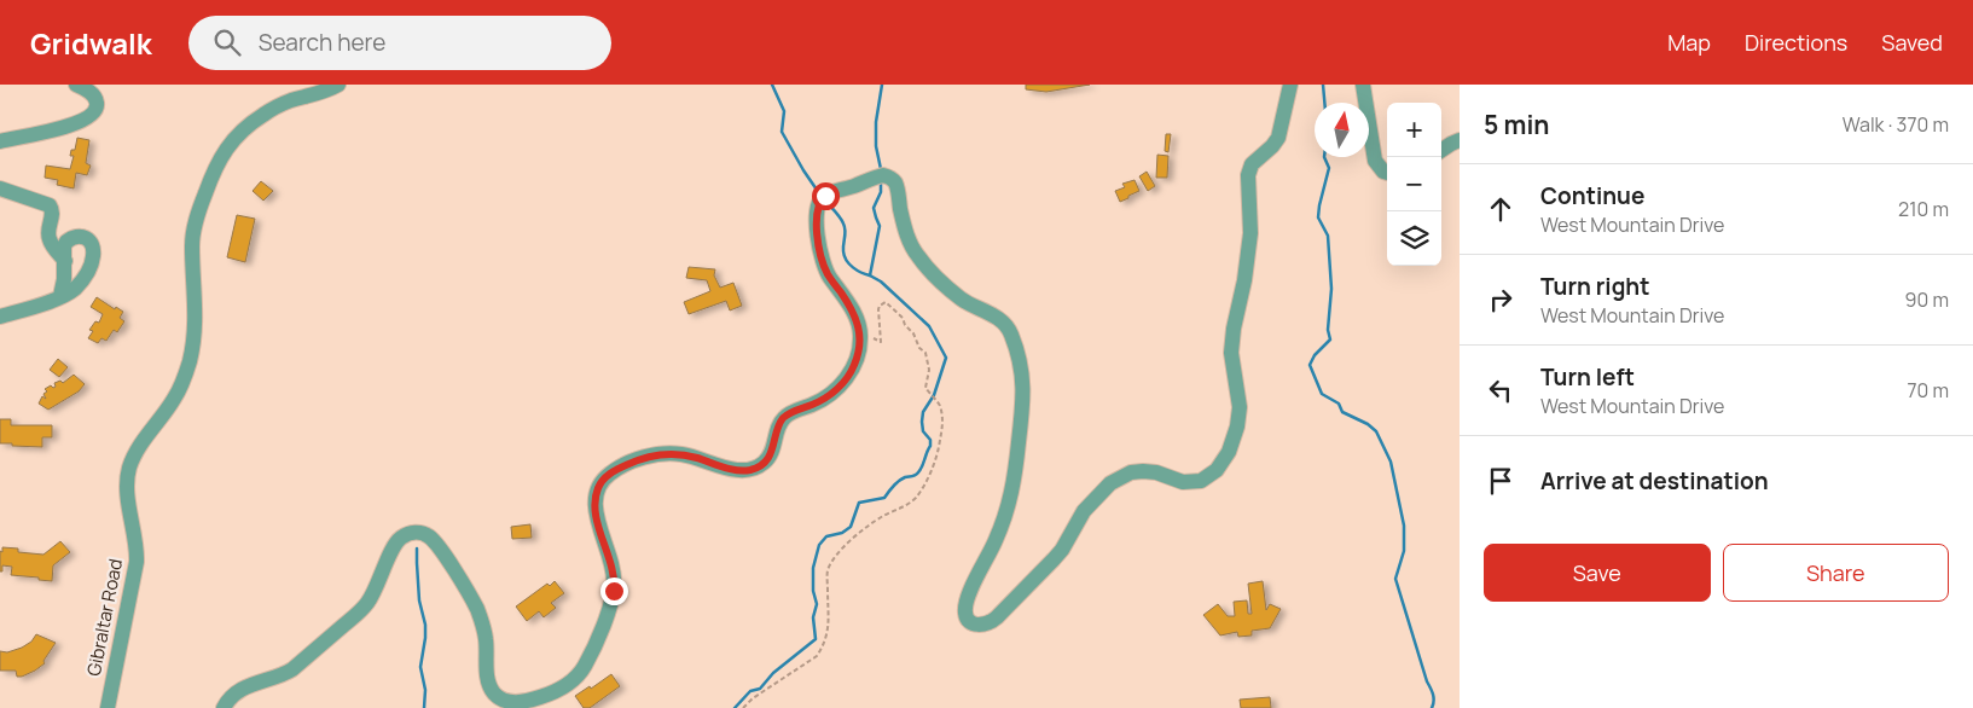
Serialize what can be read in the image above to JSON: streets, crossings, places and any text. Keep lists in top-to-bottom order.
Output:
{
  "streets": {
    "street": ["Gibraltar Road"]
  },
  "north": "top",
  "page": {
    "header": "Gridwalk",
    "search": "Search here",
    "nav": ["Map", "Directions", "Saved"],
    "heading": ["5 min", "Walk · 370 m"],
    "map_buttons": ["+", "−"],
    "list": [
      ["Continue", "West Mountain Drive", "210 m"],
      ["Turn right", "West Mountain Drive", "90 m"],
      ["Turn left", "West Mountain Drive", "70 m"],
      "Arrive at destination"
    ],
    "buttons": ["Save", "Share"]
  }
}
